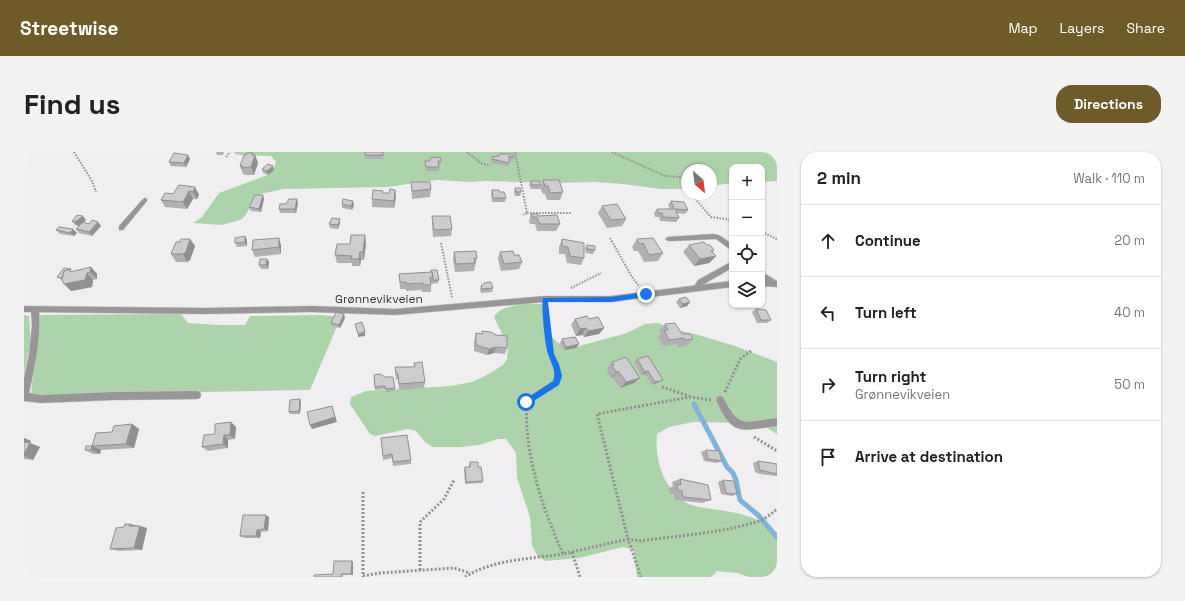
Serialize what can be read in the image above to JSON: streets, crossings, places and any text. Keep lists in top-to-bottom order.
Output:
{
  "streets": {
    "street": ["Grønnevikveien"]
  },
  "north": "bottom right",
  "page": {
    "header": "Streetwise",
    "nav": ["Map", "Layers", "Share"],
    "buttons": "Directions",
    "title": "Find us",
    "heading": ["2 min", "Walk · 110 m"],
    "map_buttons": ["+", "−"],
    "list": [
      ["Continue", "20 m"],
      ["Turn left", "40 m"],
      ["Turn right", "Grønnevikveien", "50 m"],
      "Arrive at destination"
    ]
  }
}
